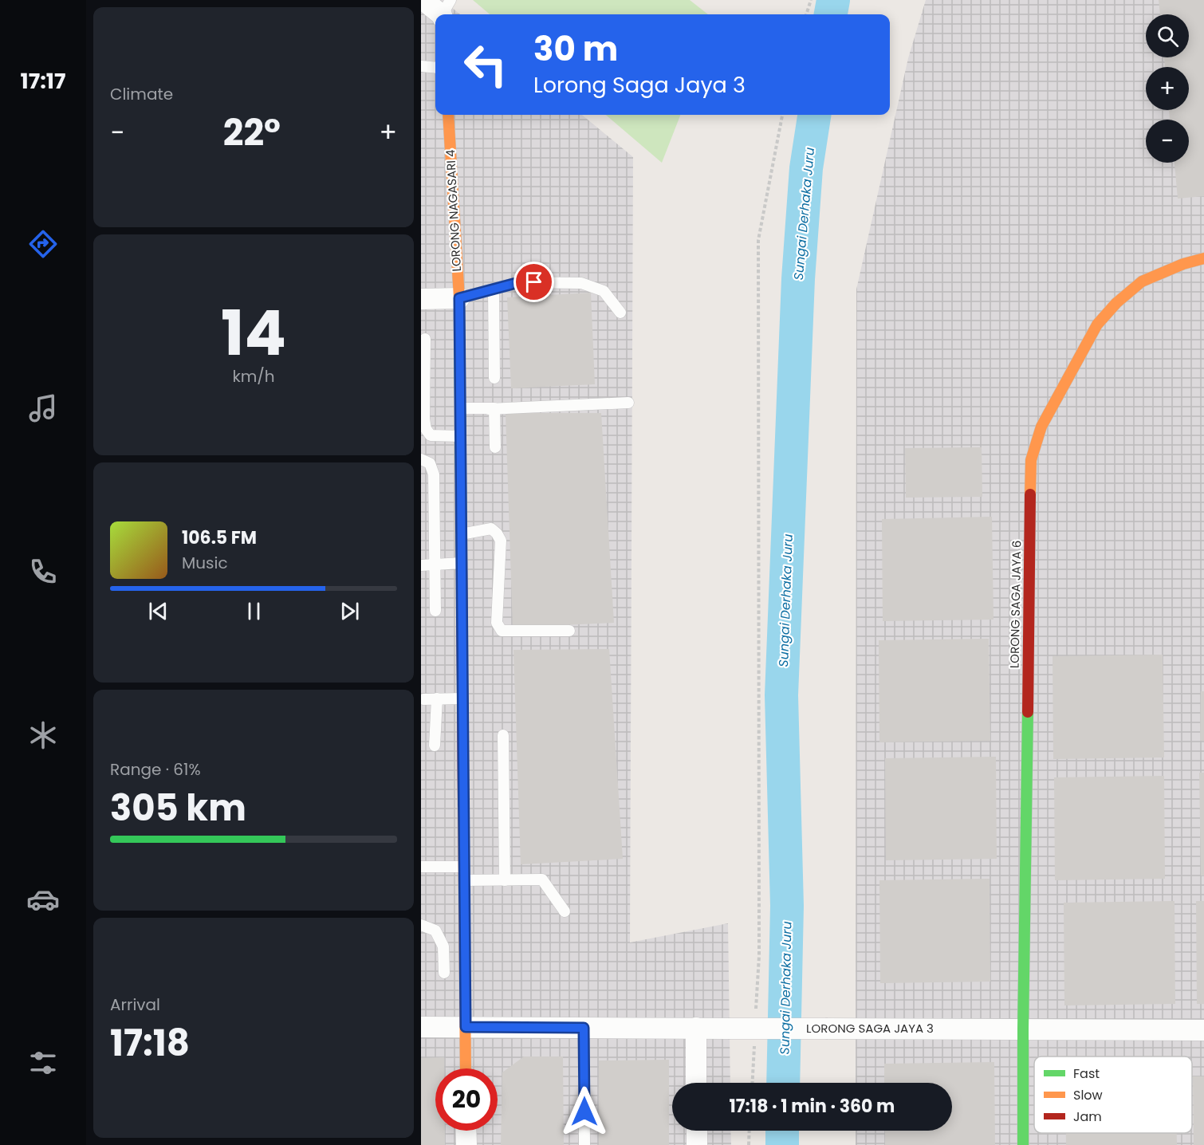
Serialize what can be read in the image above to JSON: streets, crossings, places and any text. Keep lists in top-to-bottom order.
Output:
{
  "streets": {
    "street": ["LORONG NAGASARI 4", "LORONG SAGA JAYA 6", "LORONG SAGA JAYA 3"]
  },
  "crossings": [
    ["LORONG NAGASARI 4", "LORONG SAGA JAYA 3"],
    ["LORONG SAGA JAYA 6", "LORONG SAGA JAYA 3"]
  ],
  "water": ["Sungai Derhaka Juru"],
  "legend": ["Fast", "Slow", "Jam"],
  "page": {
    "tabs": "17:17",
    "tile": [
      "Climate",
      ["14", "km/h"],
      ["Range · 61%", "305 km"],
      ["Arrival", "17:18"]
    ],
    "map_buttons": ["+", "−"],
    "turn": ["30 m", "Lorong Saga Jaya 3"],
    "heat": ["−", "22°", "+"],
    "song": ["106.5 FM", "Music"],
    "limit": "20",
    "trip": "17:18 · 1 min · 360 m"
  }
}
